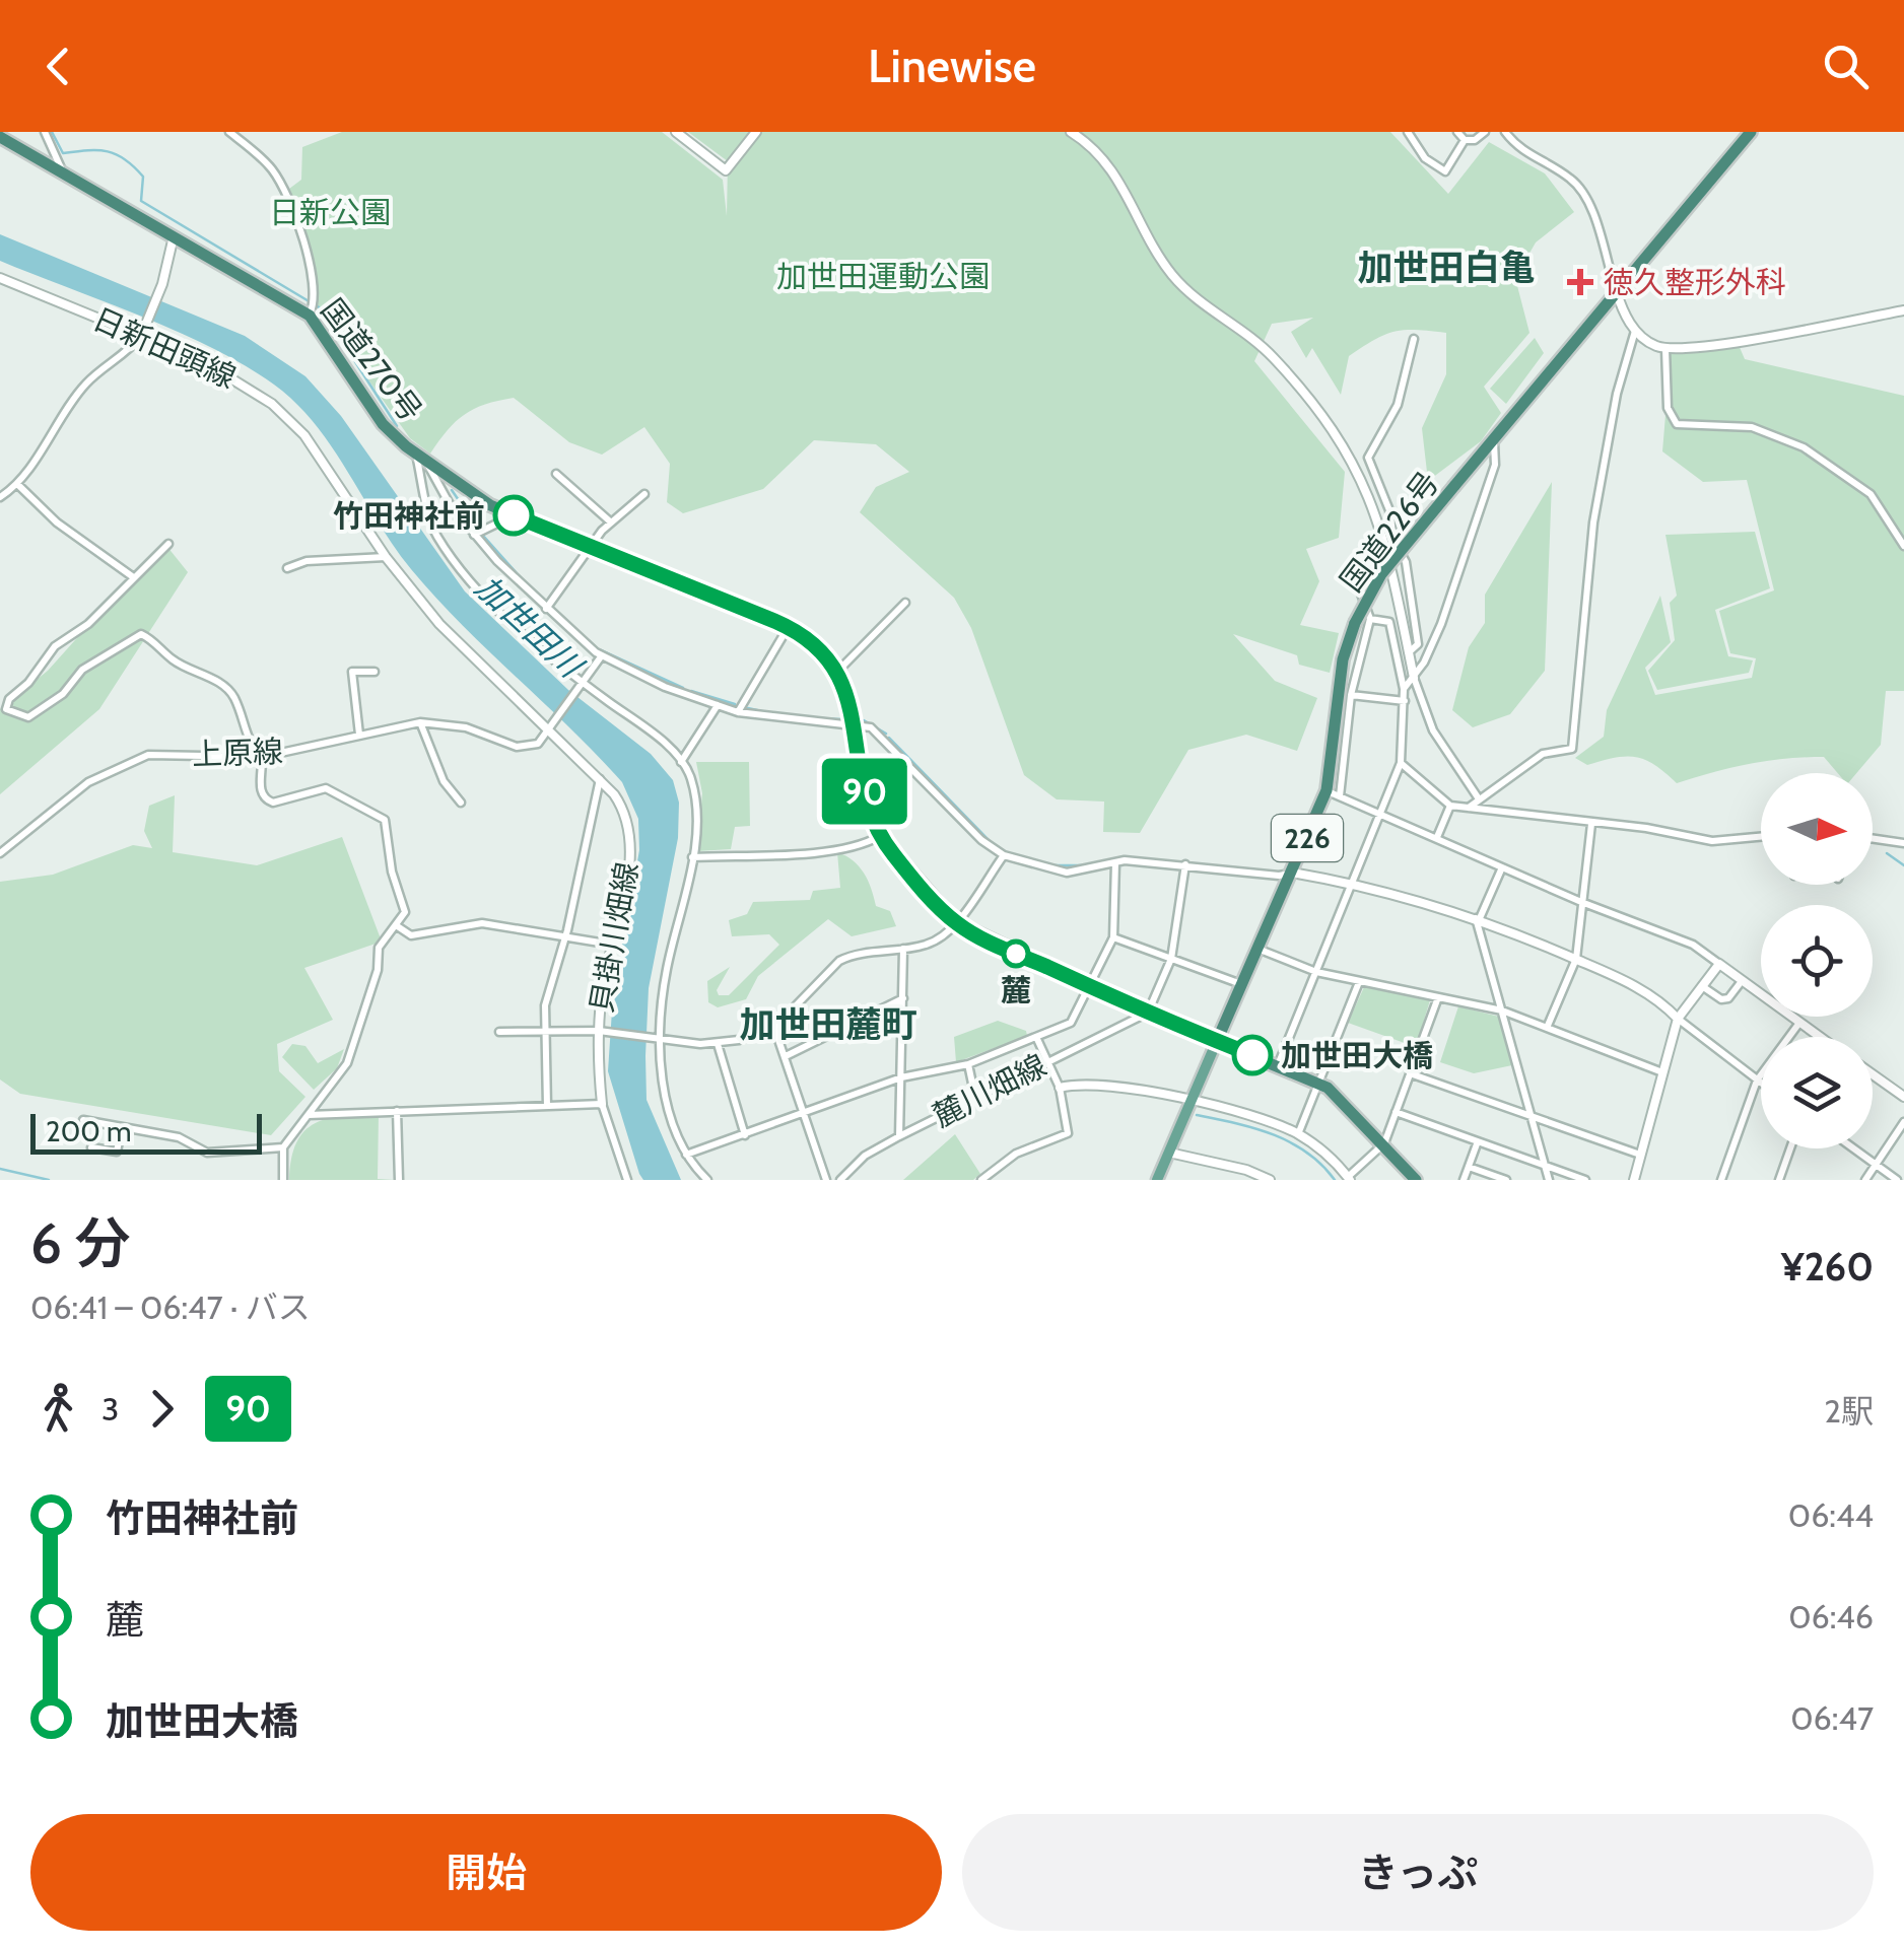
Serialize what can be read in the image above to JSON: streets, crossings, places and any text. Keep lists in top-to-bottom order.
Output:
{
  "streets": {
    "highway": ["国道270号", "国道226号", "226"],
    "street": [
      "日新田頭線",
      "上原線",
      "貝掛川畑線",
      "麓川畑線"
    ]
  },
  "crossings": [
    ["日新田頭線", "上原線"],
    ["日新田頭線", "貝掛川畑線"],
    ["上原線", "貝掛川畑線"]
  ],
  "districts": ["加世田白亀", "加世田麓町"],
  "water": ["加世田川"],
  "parks": ["日新公園", "加世田運動公園"],
  "places": {
    "health": ["徳久整形外科"],
    "other": ["竹田神社前", "麓", "加世田大橋"]
  },
  "lines": ["bus line 90"],
  "scale_bar": "200 m",
  "north": "right",
  "page": {
    "header": "Linewise",
    "on_map": "90",
    "scale": "200 m",
    "heading": ["6 分", "06:41 – 06:47 · バス", "¥260"],
    "legs": ["3", "90", "2駅"],
    "list": [
      {
        "name": "竹田神社前",
        "value": "06:44"
      },
      {
        "name": "麓",
        "value": "06:46"
      },
      {
        "name": "加世田大橋",
        "value": "06:47"
      }
    ],
    "buttons": ["開始", "きっぷ"]
  }
}
